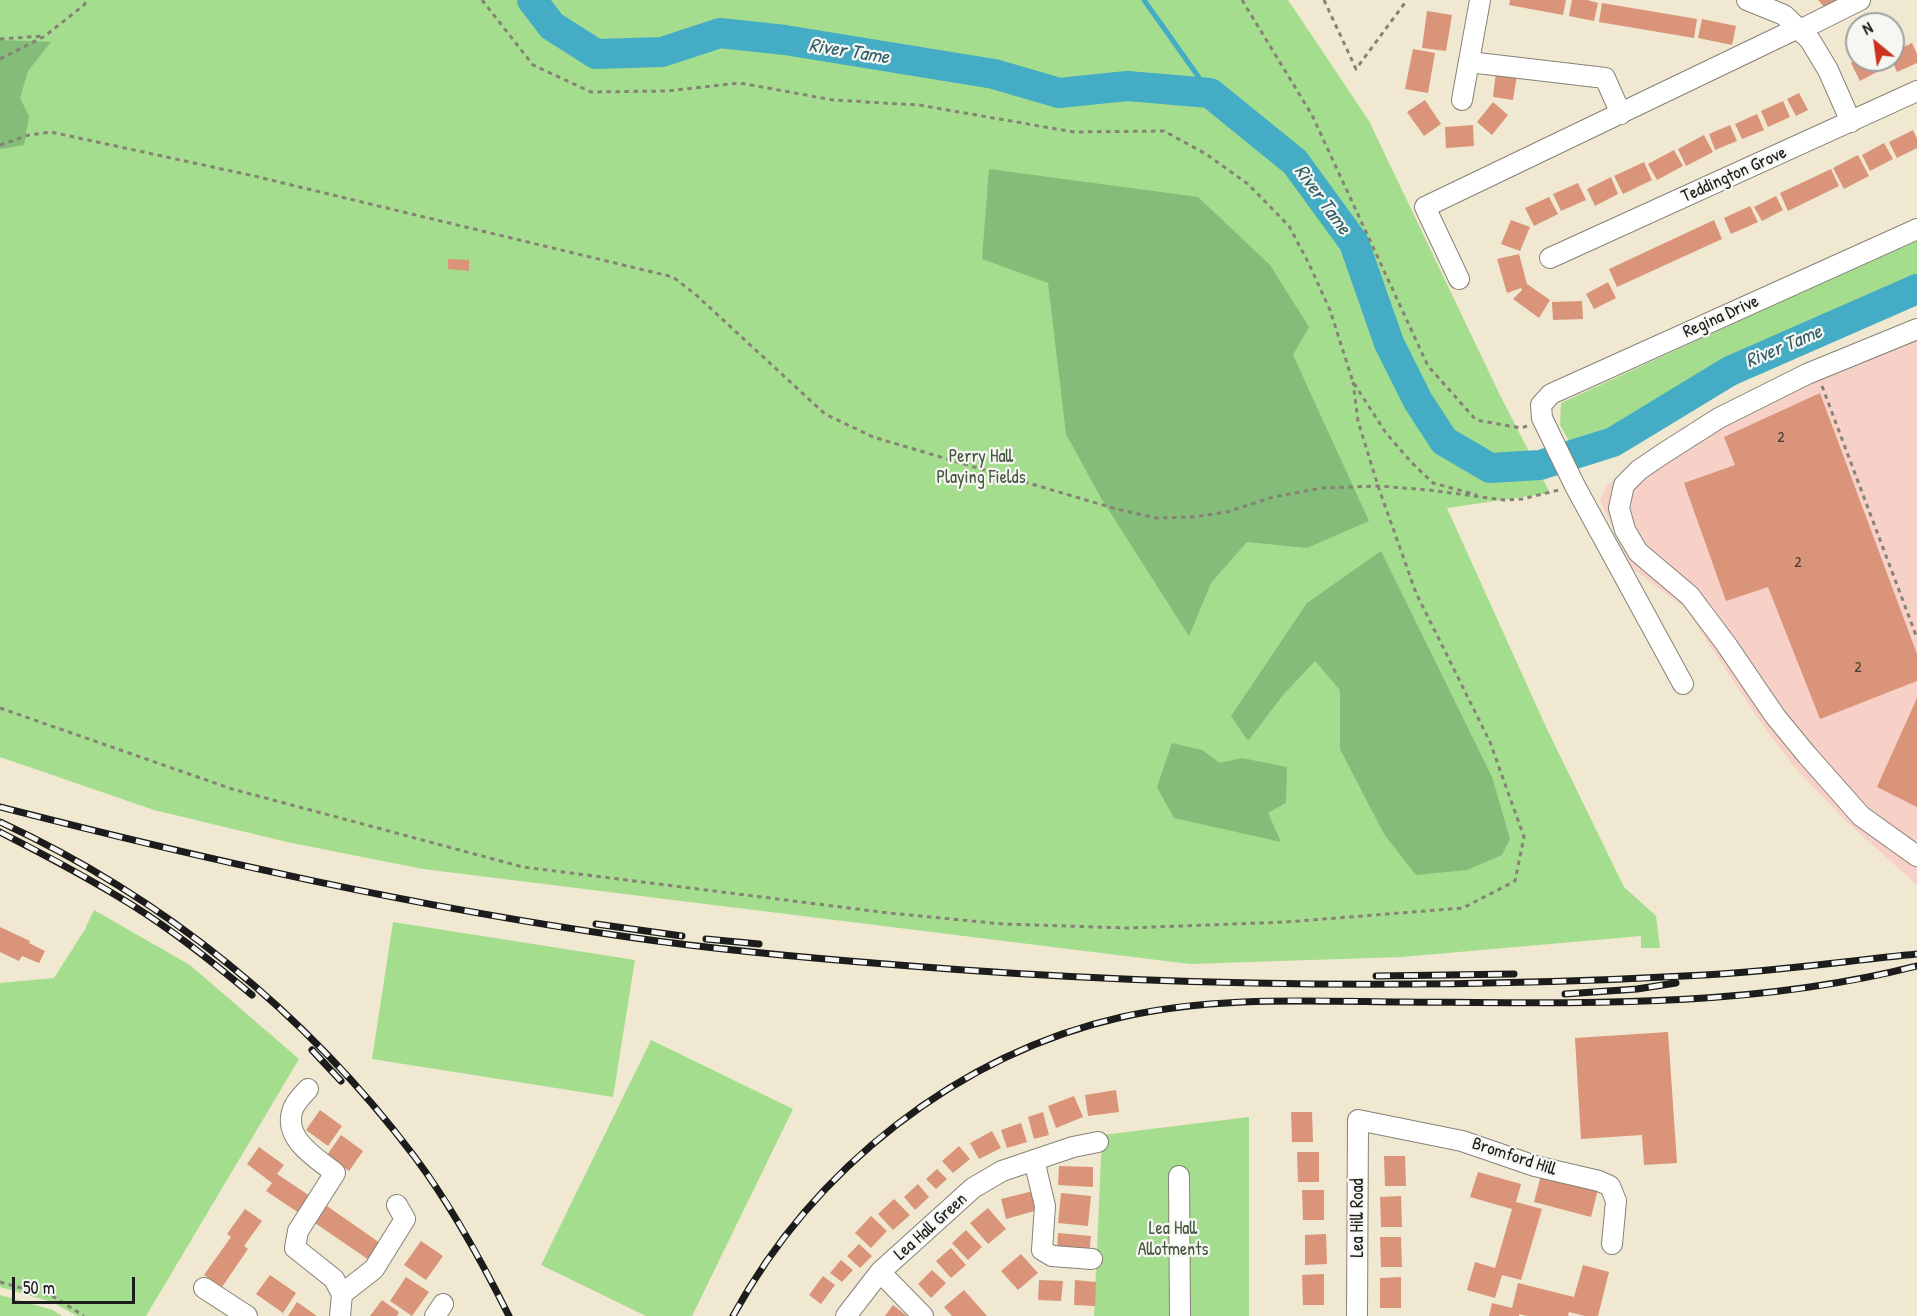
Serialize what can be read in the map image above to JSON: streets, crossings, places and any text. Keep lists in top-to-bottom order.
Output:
{
  "streets": {
    "street": [
      "Teddington Grove",
      "Regina Drive",
      "Bromford Hill",
      "Lea Hill Road",
      "Lea Hall Green"
    ]
  },
  "crossings": [
    ["Bromford Hill", "Lea Hill Road"]
  ],
  "water": ["River Tame"],
  "parks": ["Perry Hall Playing Fields", "Lea Hall Allotments"],
  "house_numbers": ["2", "2", "2"],
  "scale_bar": "50 m",
  "north": "top left"
}
